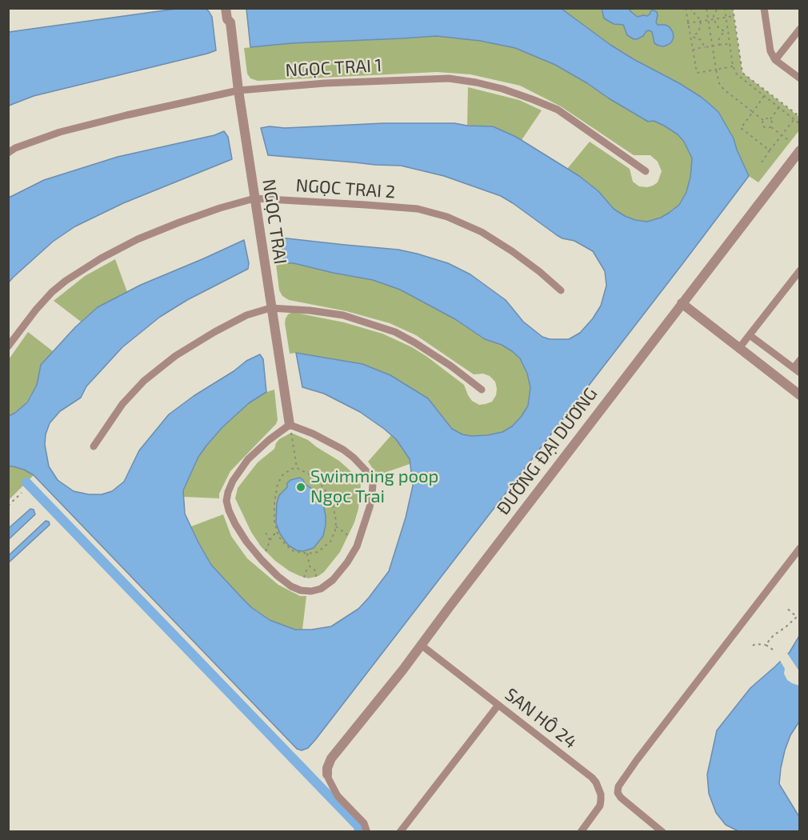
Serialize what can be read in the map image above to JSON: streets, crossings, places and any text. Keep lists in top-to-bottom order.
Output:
{
  "streets": {
    "street": [
      "NGỌC TRAI 1",
      "NGỌC TRAI 2",
      "NGỌC TRAI",
      "ĐƯỜNG ĐẠI DƯƠNG",
      "SAN HÔ 24"
    ]
  },
  "crossings": [
    ["NGỌC TRAI 1", "NGỌC TRAI"],
    ["NGỌC TRAI 2", "NGỌC TRAI"],
    ["ĐƯỜNG ĐẠI DƯƠNG", "SAN HÔ 24"]
  ],
  "places": ["Swimming poop Ngọc Trai"]
}
